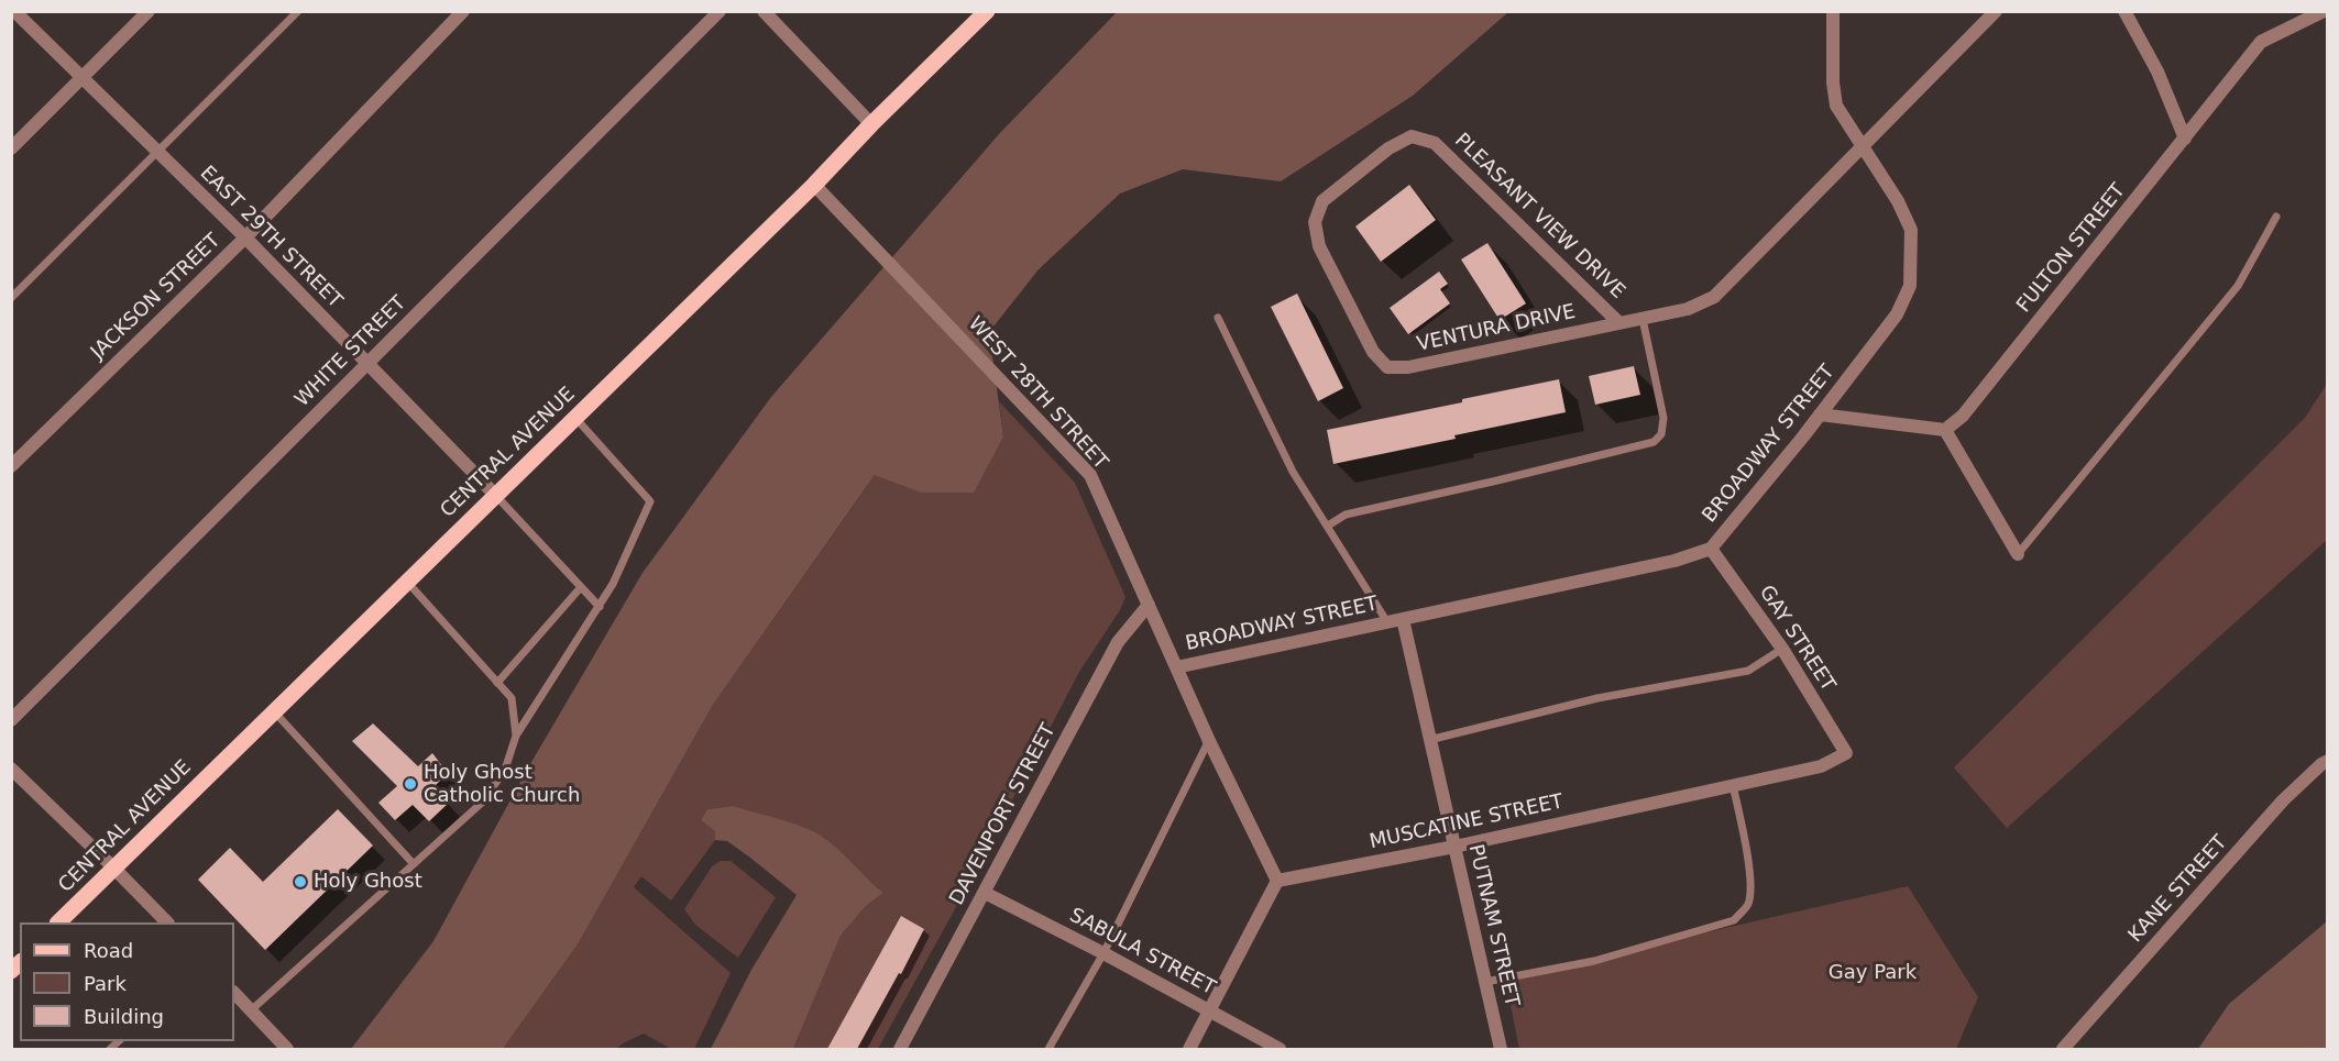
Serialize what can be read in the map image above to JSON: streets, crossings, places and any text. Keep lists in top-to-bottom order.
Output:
{
  "streets": {
    "main road": ["CENTRAL AVENUE"],
    "street": [
      "PLEASANT VIEW DRIVE",
      "EAST 29TH STREET",
      "FULTON STREET",
      "JACKSON STREET",
      "VENTURA DRIVE",
      "WHITE STREET",
      "WEST 28TH STREET",
      "BROADWAY STREET",
      "GAY STREET",
      "DAVENPORT STREET",
      "MUSCATINE STREET",
      "KANE STREET",
      "PUTNAM STREET",
      "SABULA STREET"
    ]
  },
  "crossings": [
    ["PLEASANT VIEW DRIVE", "VENTURA DRIVE"],
    ["EAST 29TH STREET", "JACKSON STREET"],
    ["EAST 29TH STREET", "WHITE STREET"],
    ["EAST 29TH STREET", "CENTRAL AVENUE"],
    ["VENTURA DRIVE", "BROADWAY STREET"],
    ["WEST 28TH STREET", "BROADWAY STREET"],
    ["WEST 28TH STREET", "CENTRAL AVENUE"],
    ["WEST 28TH STREET", "DAVENPORT STREET"],
    ["WEST 28TH STREET", "MUSCATINE STREET"],
    ["BROADWAY STREET", "GAY STREET"],
    ["BROADWAY STREET", "PUTNAM STREET"],
    ["GAY STREET", "MUSCATINE STREET"],
    ["DAVENPORT STREET", "SABULA STREET"],
    ["MUSCATINE STREET", "PUTNAM STREET"]
  ],
  "parks": ["Gay Park"],
  "places": ["Holy Ghost Catholic Church", "Holy Ghost"],
  "legend": ["Road", "Park", "Building"]
}
